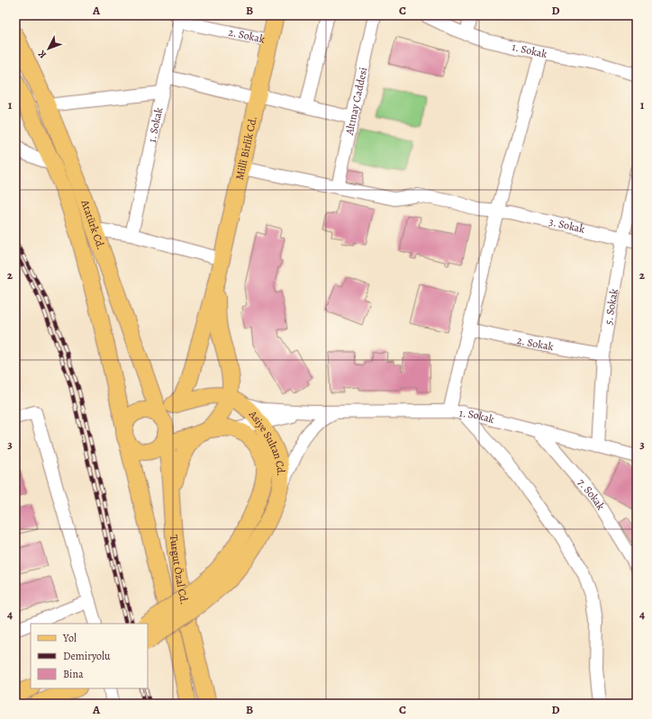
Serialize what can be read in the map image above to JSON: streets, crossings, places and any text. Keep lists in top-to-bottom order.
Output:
{
  "streets": {
    "main road": [
      "Millî Birlik Cd.",
      "Atatürk Cd.",
      "Asiye Sultan Cd.",
      "Turgut Özal Cd."
    ],
    "street": [
      "2. Sokak",
      "1. Sokak",
      "Altınay Caddesi",
      "3. Sokak",
      "5. Sokak",
      "7. Sokak"
    ]
  },
  "crossings": [
    ["2. Sokak", "1. Sokak"],
    ["2. Sokak", "Millî Birlik Cd."],
    ["2. Sokak", "5. Sokak"],
    ["1. Sokak", "5. Sokak"],
    ["1. Sokak", "Asiye Sultan Cd."],
    ["1. Sokak", "7. Sokak"],
    ["Altınay Caddesi", "3. Sokak"],
    ["Millî Birlik Cd.", "3. Sokak"],
    ["Millî Birlik Cd.", "Asiye Sultan Cd."],
    ["Atatürk Cd.", "Asiye Sultan Cd."],
    ["Atatürk Cd.", "Turgut Özal Cd."],
    ["3. Sokak", "5. Sokak"],
    ["Asiye Sultan Cd.", "Turgut Özal Cd."]
  ],
  "legend": ["Yol", "Demiryolu", "Bina"],
  "north": "bottom left",
  "grid": {
    "columns": [
      "A",
      "B",
      "C",
      "D"
    ],
    "rows": [
      "1",
      "2",
      "3",
      "4"
    ]
  }
}
